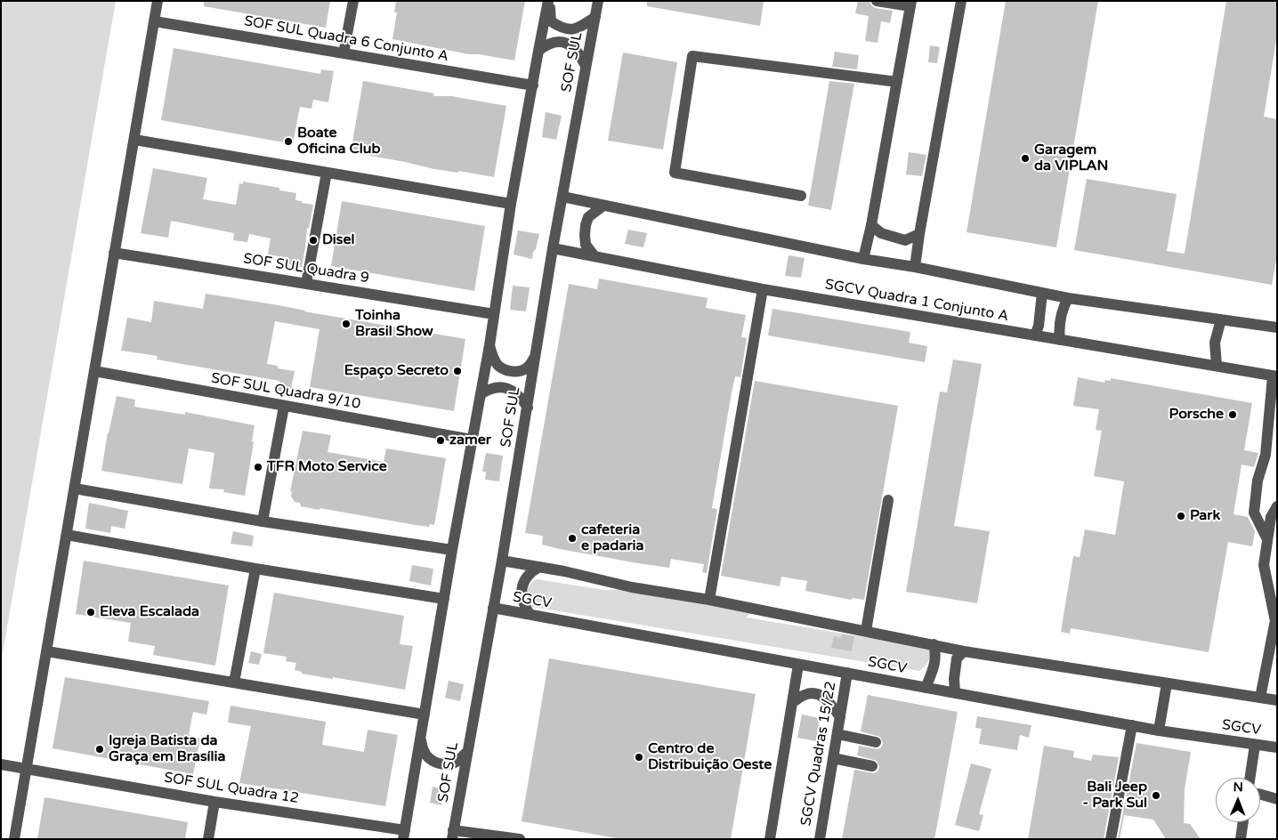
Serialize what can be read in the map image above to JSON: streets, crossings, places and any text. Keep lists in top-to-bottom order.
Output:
{
  "streets": {
    "street": [
      "SOF SUL Quadra 6 Conjunto A",
      "SOF SUL",
      "SOF SUL Quadra 9",
      "SGCV Quadra 1 Conjunto A",
      "SOF SUL Quadra 9/10",
      "SGCV",
      "SGCV Quadras 15/22",
      "SOF SUL Quadra 12"
    ]
  },
  "crossings": [
    ["SOF SUL", "SGCV Quadra 1 Conjunto A"],
    ["SOF SUL", "SGCV"],
    ["SGCV", "SGCV Quadras 15/22"]
  ],
  "places": [
    "Boate Oficina Club",
    "Garagem da VIPLAN",
    "Disel",
    "Toinha Brasil Show",
    "Espaço Secreto",
    "Porsche",
    "zamer",
    "TFR Moto Service",
    "Park",
    "cafeteria e padaria",
    "Eleva Escalada",
    "Igreja Batista da Graça em Brasília",
    "Centro de Distribuição Oeste",
    "Bali Jeep - Park Sul"
  ],
  "north": "top"
}
